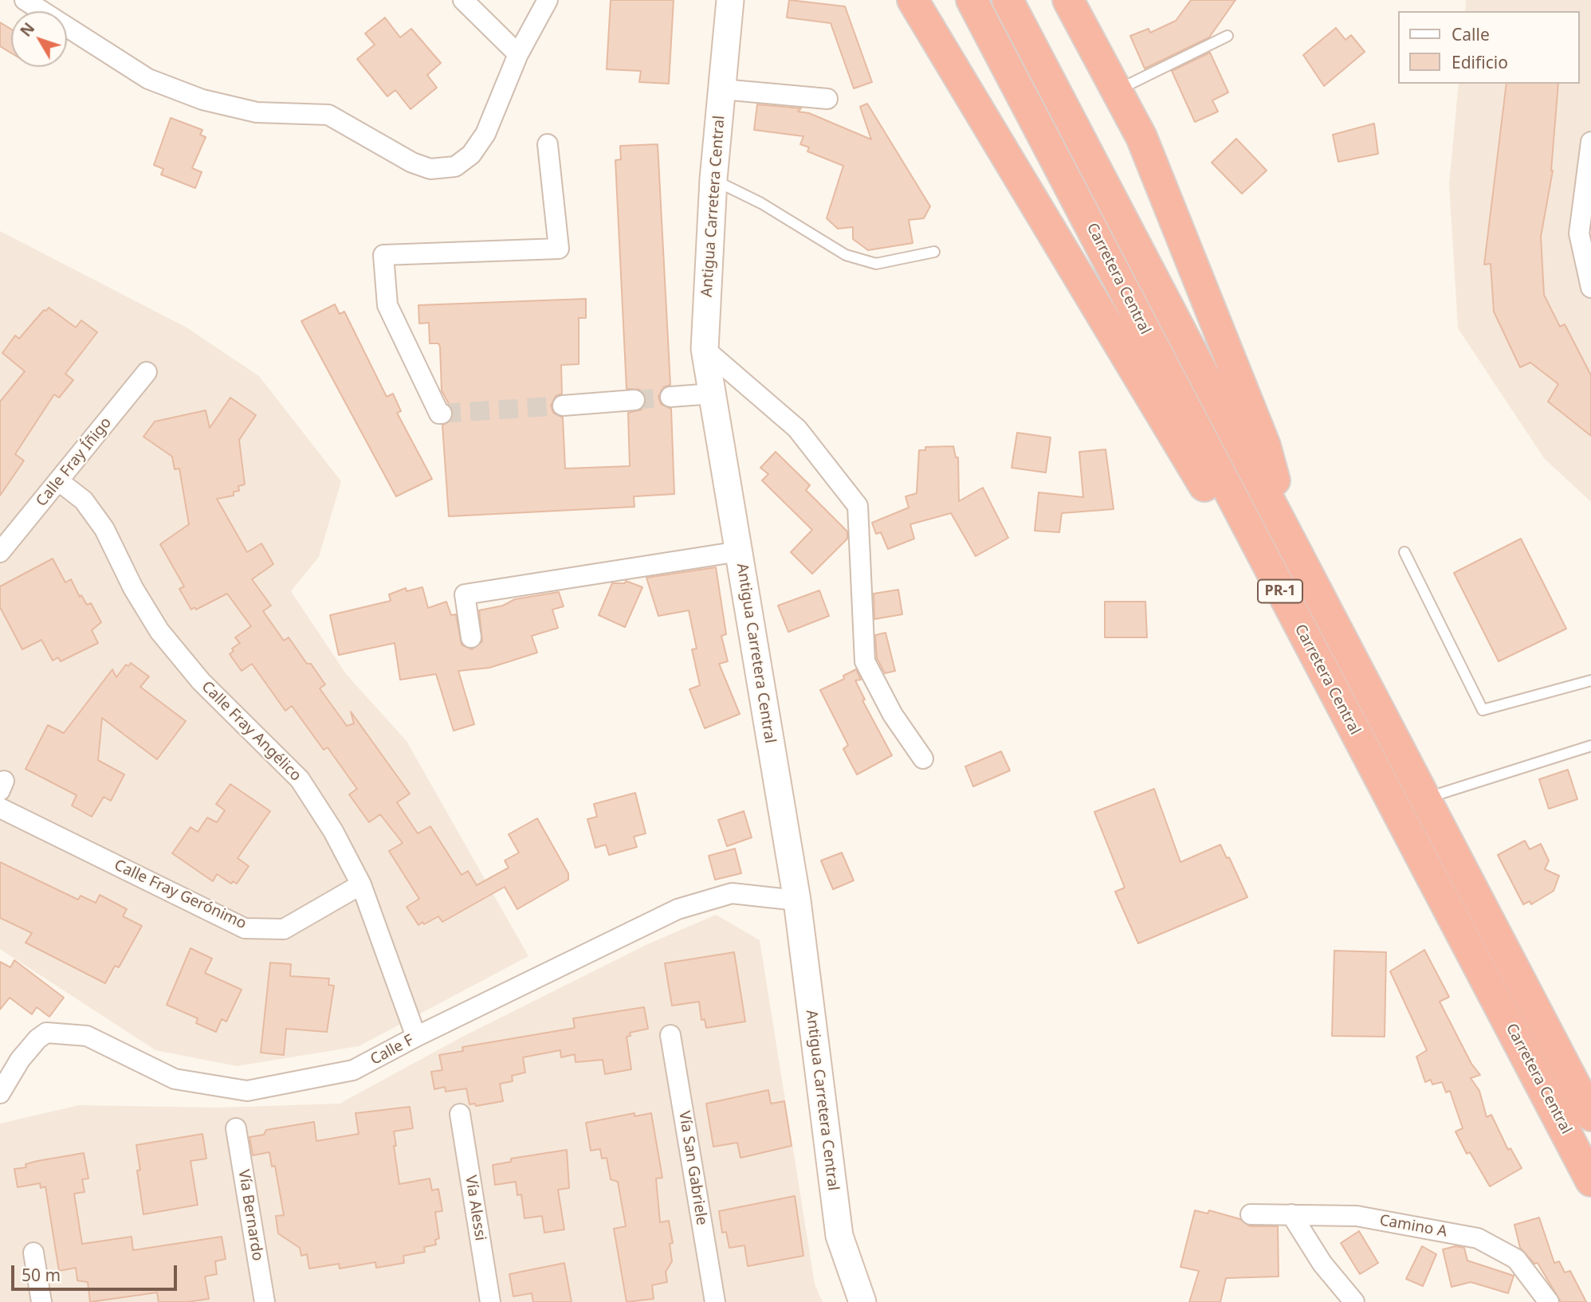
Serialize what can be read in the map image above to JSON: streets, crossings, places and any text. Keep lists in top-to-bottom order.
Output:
{
  "streets": {
    "highway": ["Carretera Central", "PR-1"],
    "street": [
      "Antigua Carretera Central",
      "Calle Fray Íñigo",
      "Calle Fray Angélico",
      "Calle Fray Gerónimo",
      "Calle F",
      "Vía San Gabriele",
      "Vía Alessi",
      "Vía Bernardo",
      "Camino A"
    ]
  },
  "crossings": [
    ["Antigua Carretera Central", "Calle F"],
    ["Calle Fray Íñigo", "Calle Fray Angélico"],
    ["Calle Fray Angélico", "Calle Fray Gerónimo"],
    ["Calle Fray Angélico", "Calle F"]
  ],
  "legend": ["Calle", "Edificio"],
  "scale_bar": "50 m",
  "north": "top left"
}
